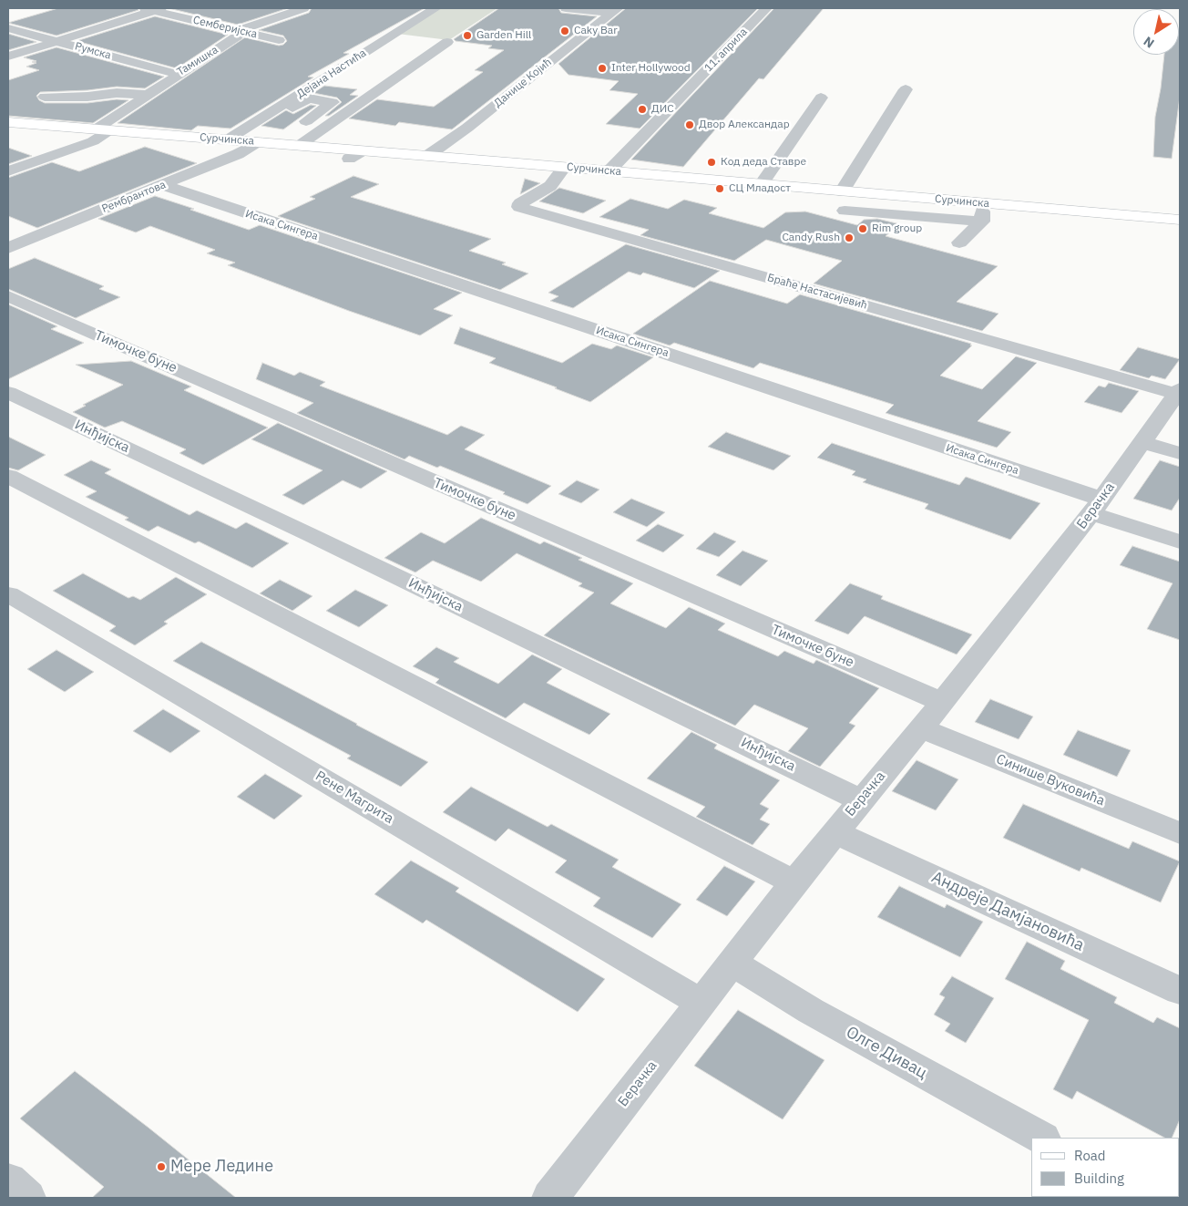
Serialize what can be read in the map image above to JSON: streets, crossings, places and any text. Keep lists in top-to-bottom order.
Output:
{
  "streets": {
    "main road": ["Сурчинска"],
    "street": [
      "Семберијска",
      "11. априла",
      "Румска",
      "Тамишка",
      "Дејана Настића",
      "Данице Којић",
      "Рембрантова",
      "Исака Сингера",
      "Браће Настасијевић",
      "Тимочке буне",
      "Инђијска",
      "Берачка",
      "Синише Вуковића",
      "Рене Магрита",
      "Андреје Дамјановића",
      "Олге Дивац"
    ]
  },
  "crossings": [
    ["Семберијска", "Тамишка"],
    ["11. априла", "Сурчинска"],
    ["Румска", "Тамишка"],
    ["Тамишка", "Сурчинска"],
    ["Дејана Настића", "Сурчинска"],
    ["Данице Којић", "Сурчинска"],
    ["Сурчинска", "Рембрантова"],
    ["Сурчинска", "Браће Настасијевић"],
    ["Рембрантова", "Исака Сингера"],
    ["Исака Сингера", "Берачка"],
    ["Браће Настасијевић", "Берачка"],
    ["Тимочке буне", "Берачка"],
    ["Инђијска", "Берачка"],
    ["Берачка", "Синише Вуковића"],
    ["Берачка", "Рене Магрита"],
    ["Берачка", "Андреје Дамјановића"],
    ["Берачка", "Олге Дивац"]
  ],
  "places": [
    "Caky Bar",
    "Garden Hill",
    "Inter Hollywood",
    "ДИС",
    "Двор Александар",
    "Код деда Ставре",
    "СЦ Младост",
    "Rim group",
    "Candy Rush",
    "Мере Ледине"
  ],
  "legend": ["Road", "Building"],
  "north": "bottom left"
}
